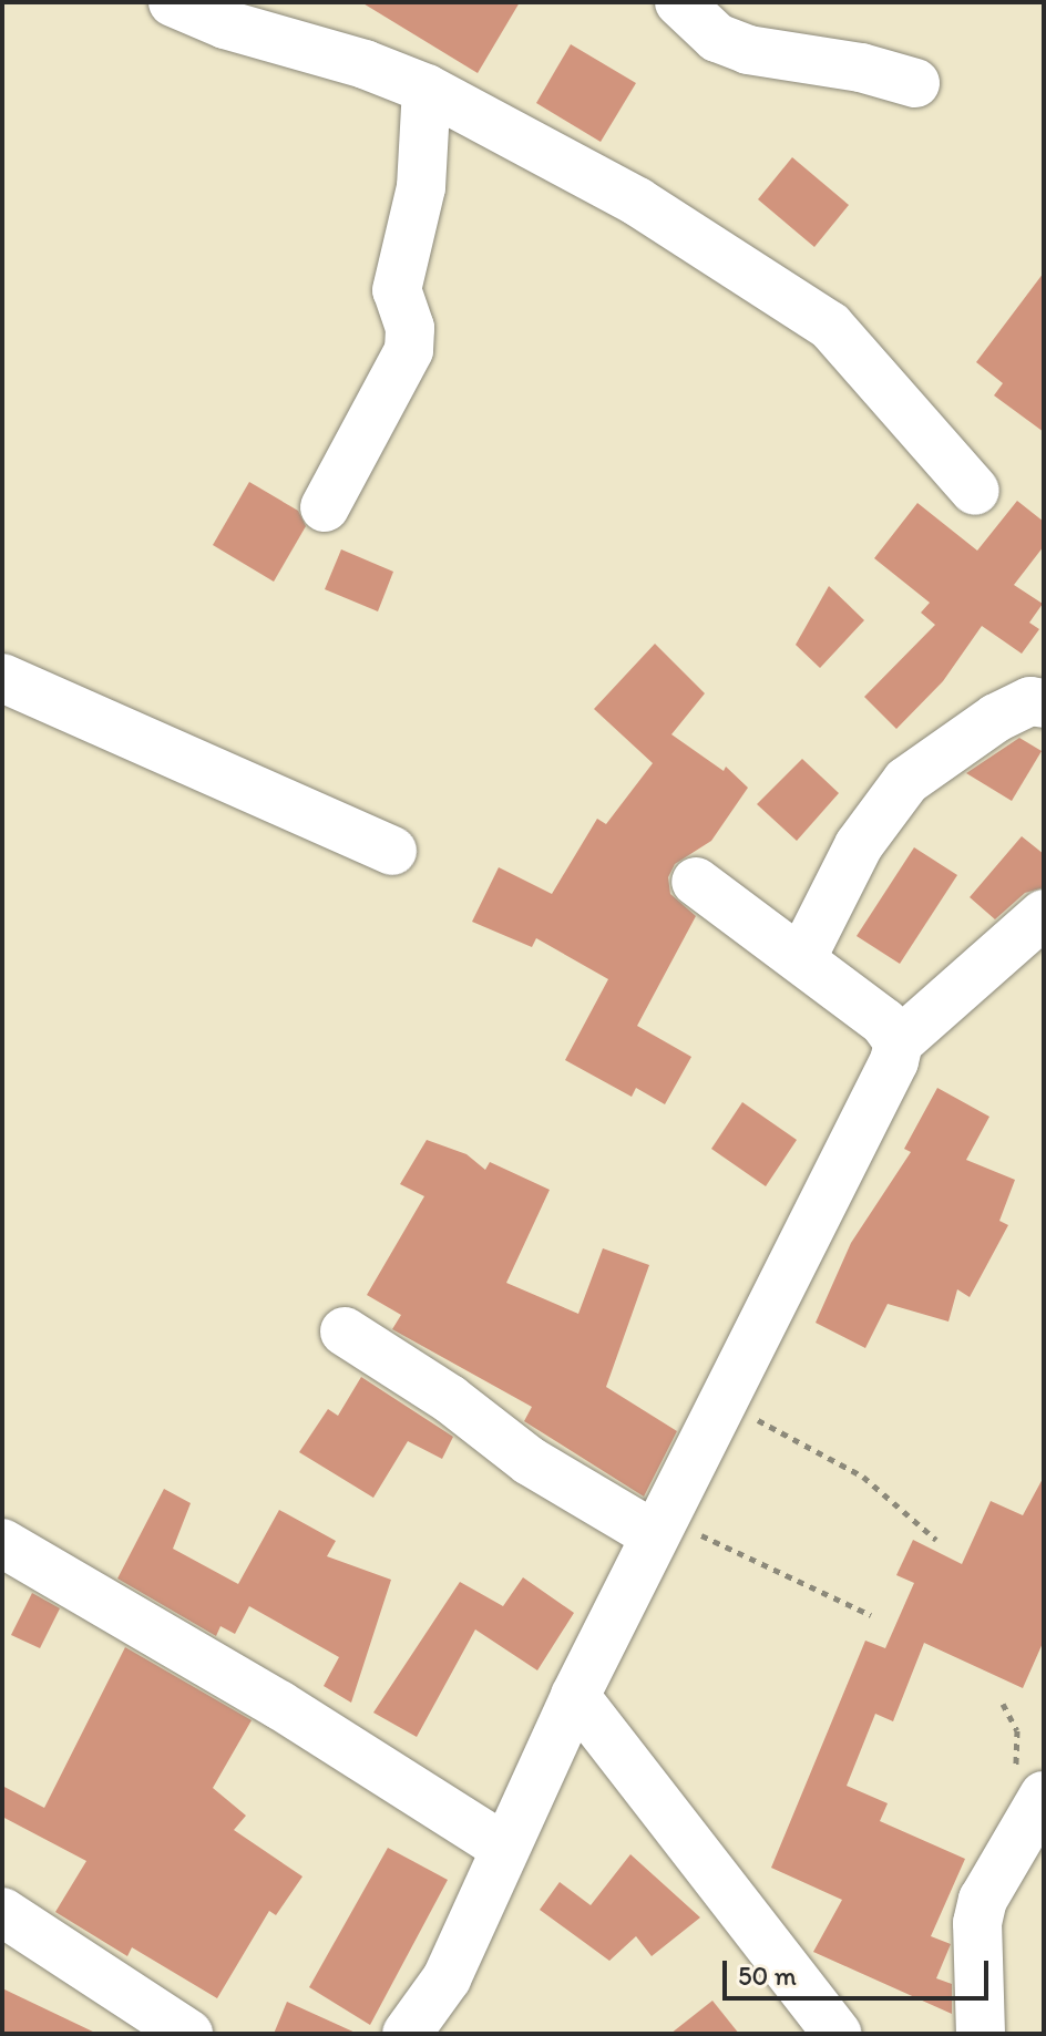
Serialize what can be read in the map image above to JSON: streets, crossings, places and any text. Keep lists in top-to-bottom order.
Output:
{
  "scale_bar": "50 m"
}
